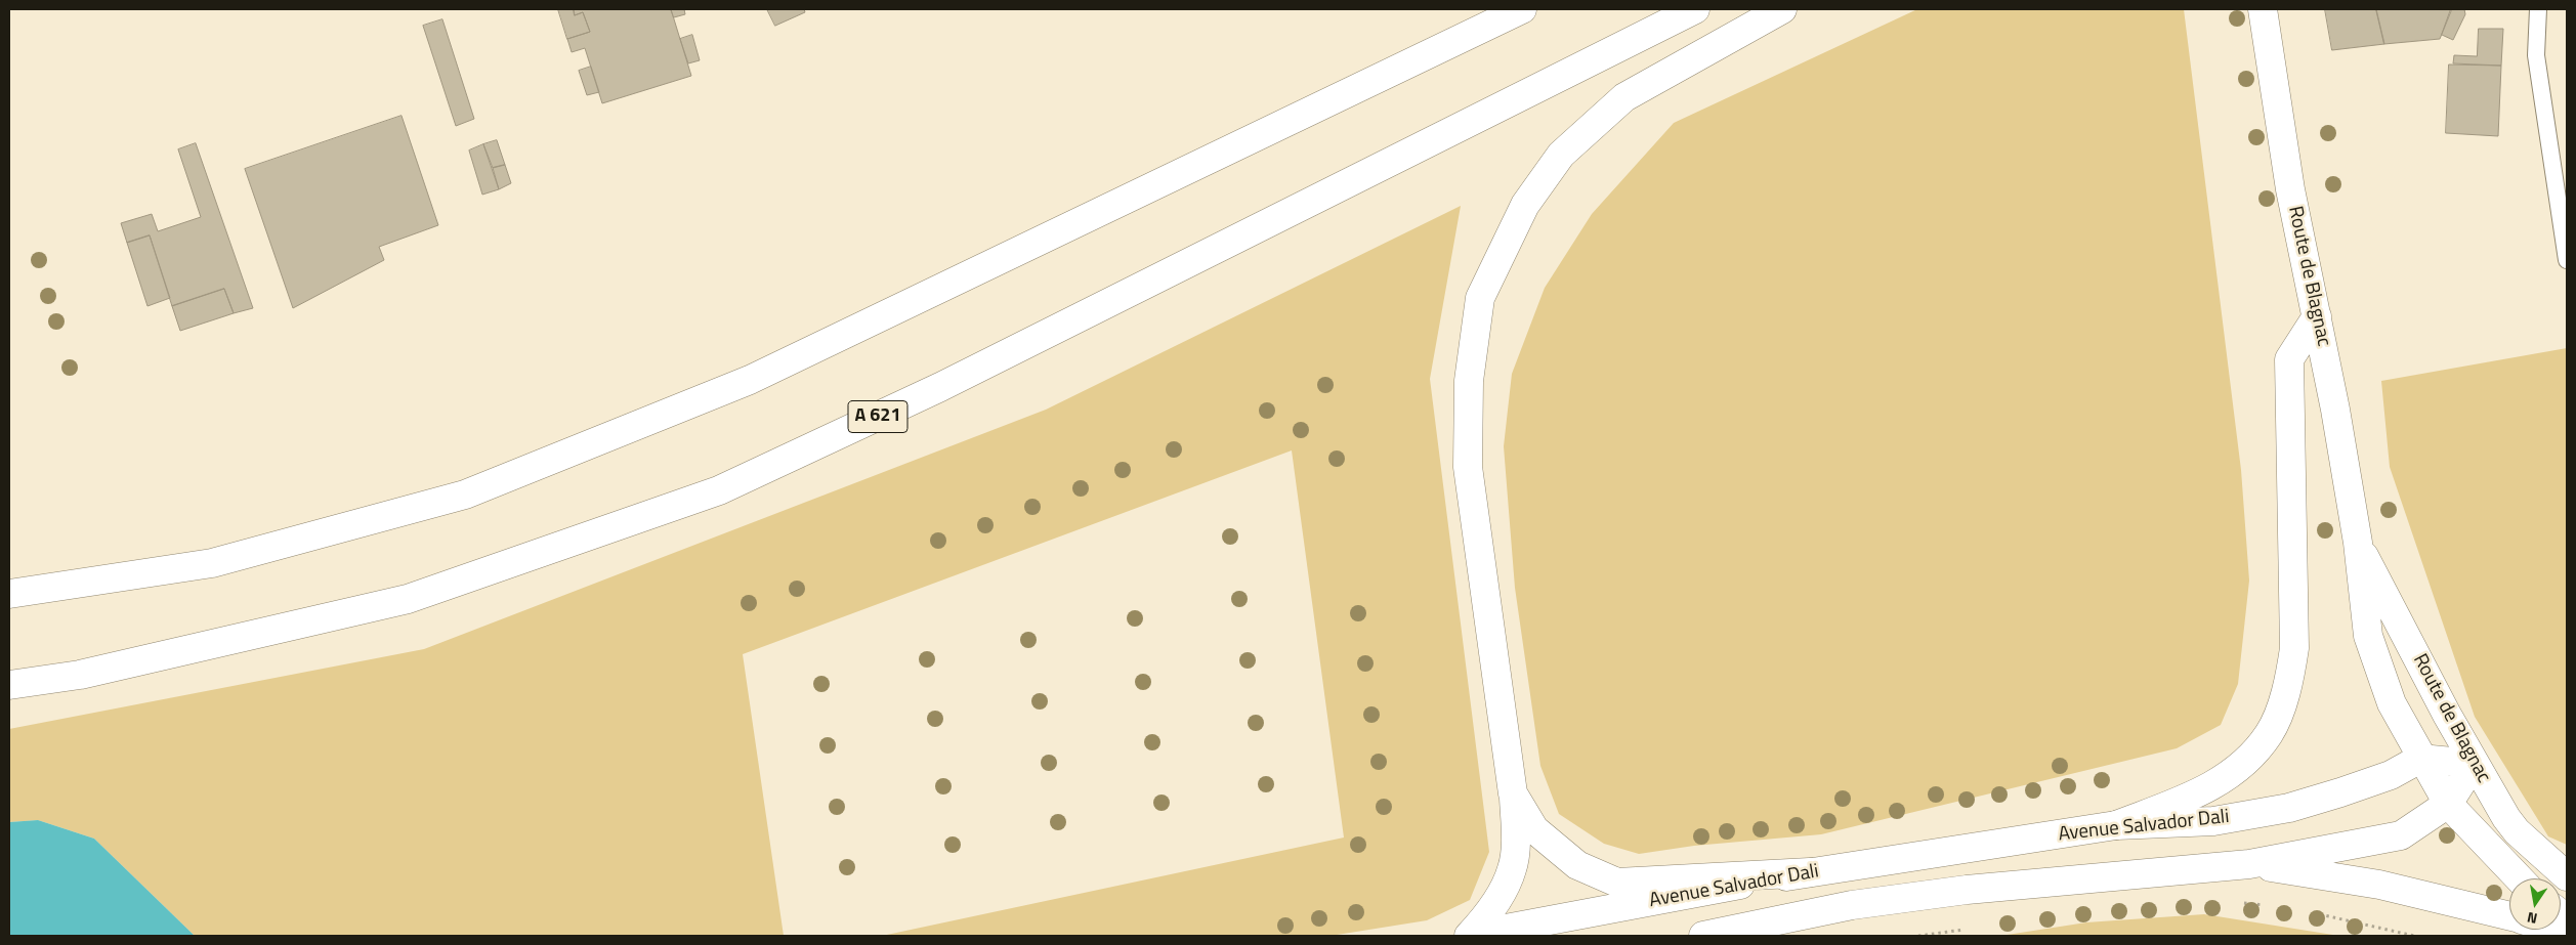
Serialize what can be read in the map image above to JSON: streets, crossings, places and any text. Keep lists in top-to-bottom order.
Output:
{
  "streets": {
    "main road": ["Route de Blagnac", "A 621", "Avenue Salvador Dali"]
  },
  "crossings": [
    ["Route de Blagnac", "Avenue Salvador Dali"]
  ],
  "north": "bottom"
}
